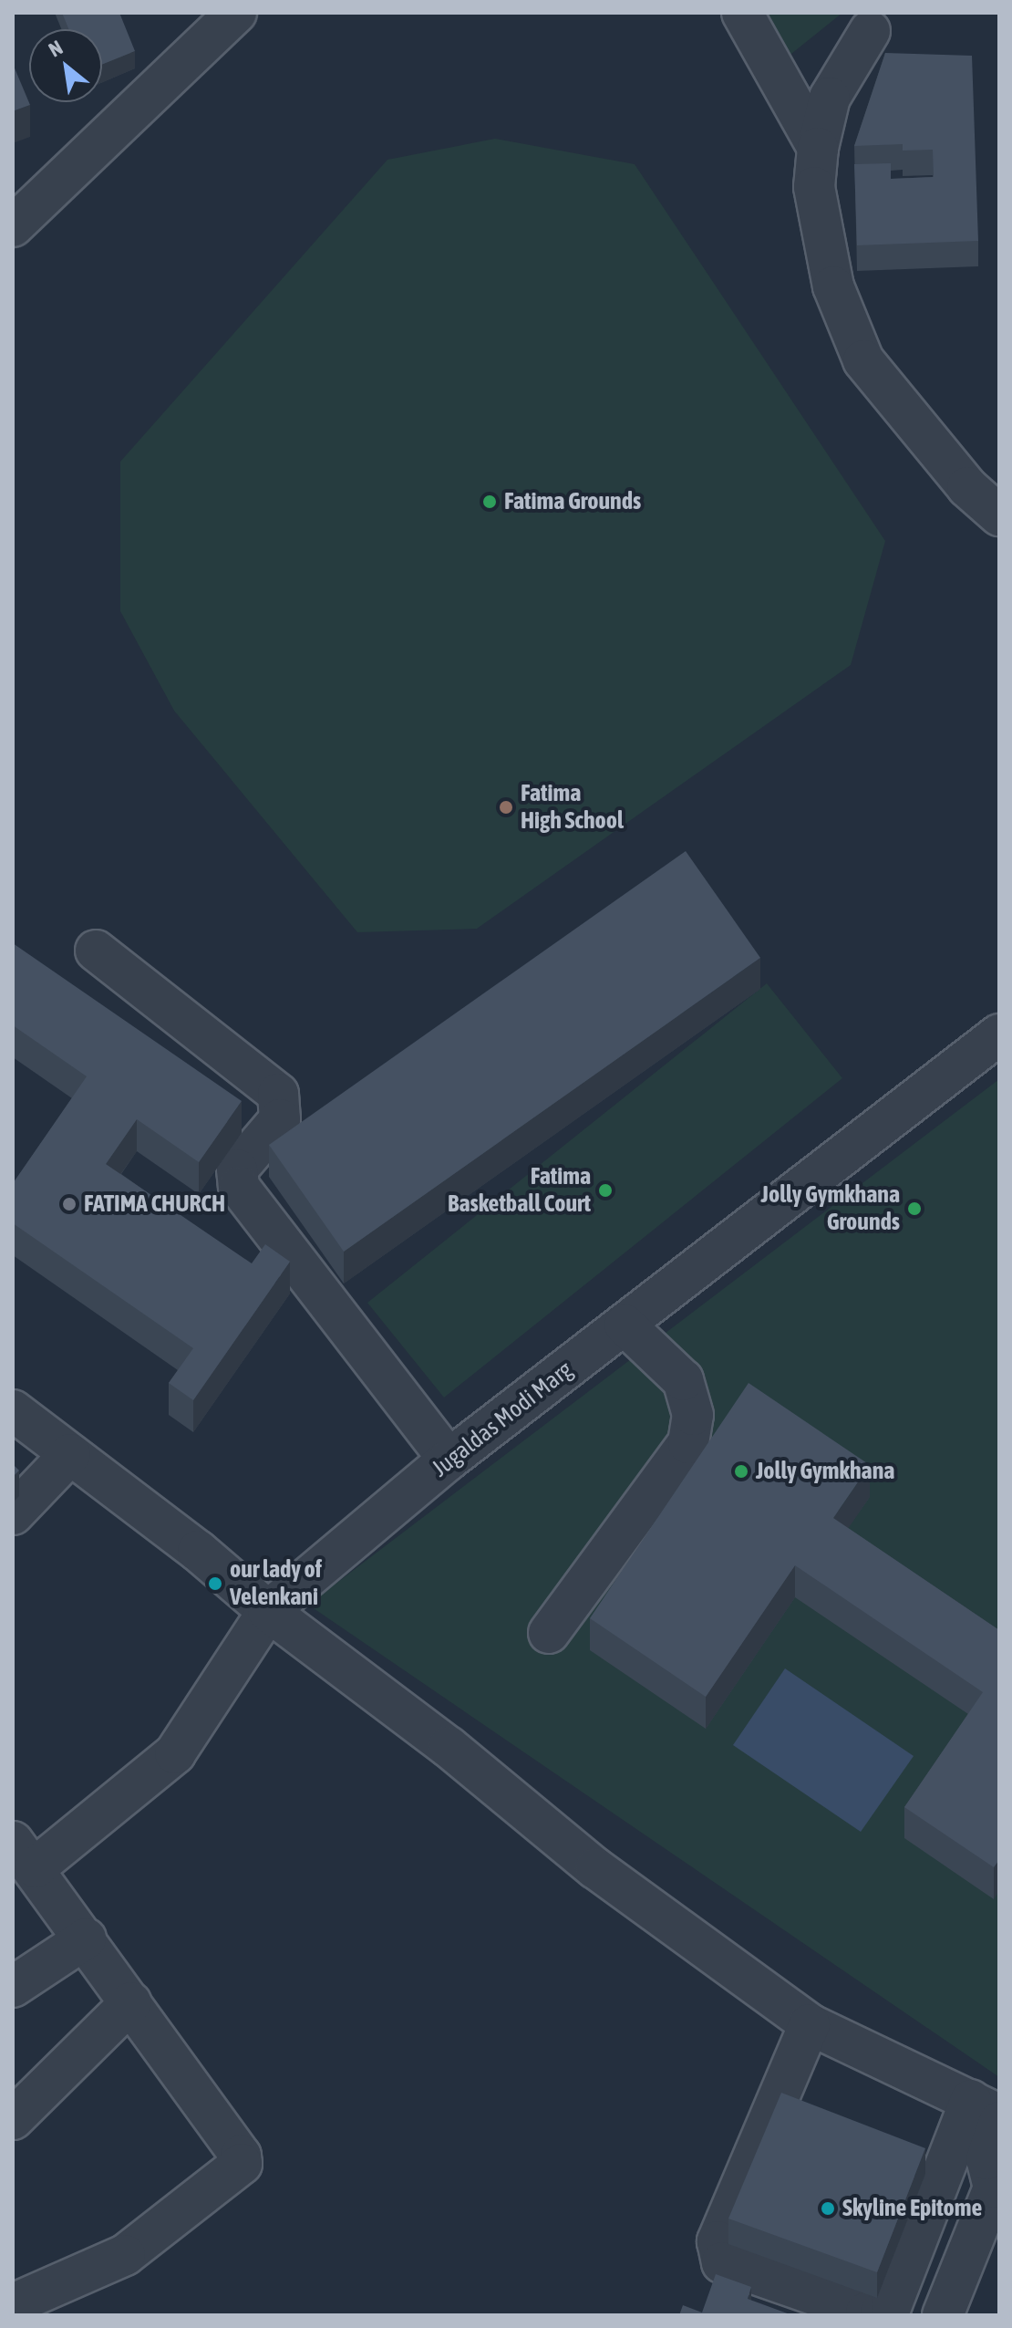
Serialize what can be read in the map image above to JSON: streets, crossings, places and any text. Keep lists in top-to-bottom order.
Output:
{
  "streets": {
    "street": ["Jugaldas Modi Marg"]
  },
  "places": [
    "Fatima Grounds",
    "Fatima High School",
    "Fatima Basketball Court",
    "FATIMA CHURCH",
    "Jolly Gymkhana Grounds",
    "Jolly Gymkhana",
    "our lady of Velenkani",
    "Skyline Epitome"
  ],
  "north": "top left"
}
